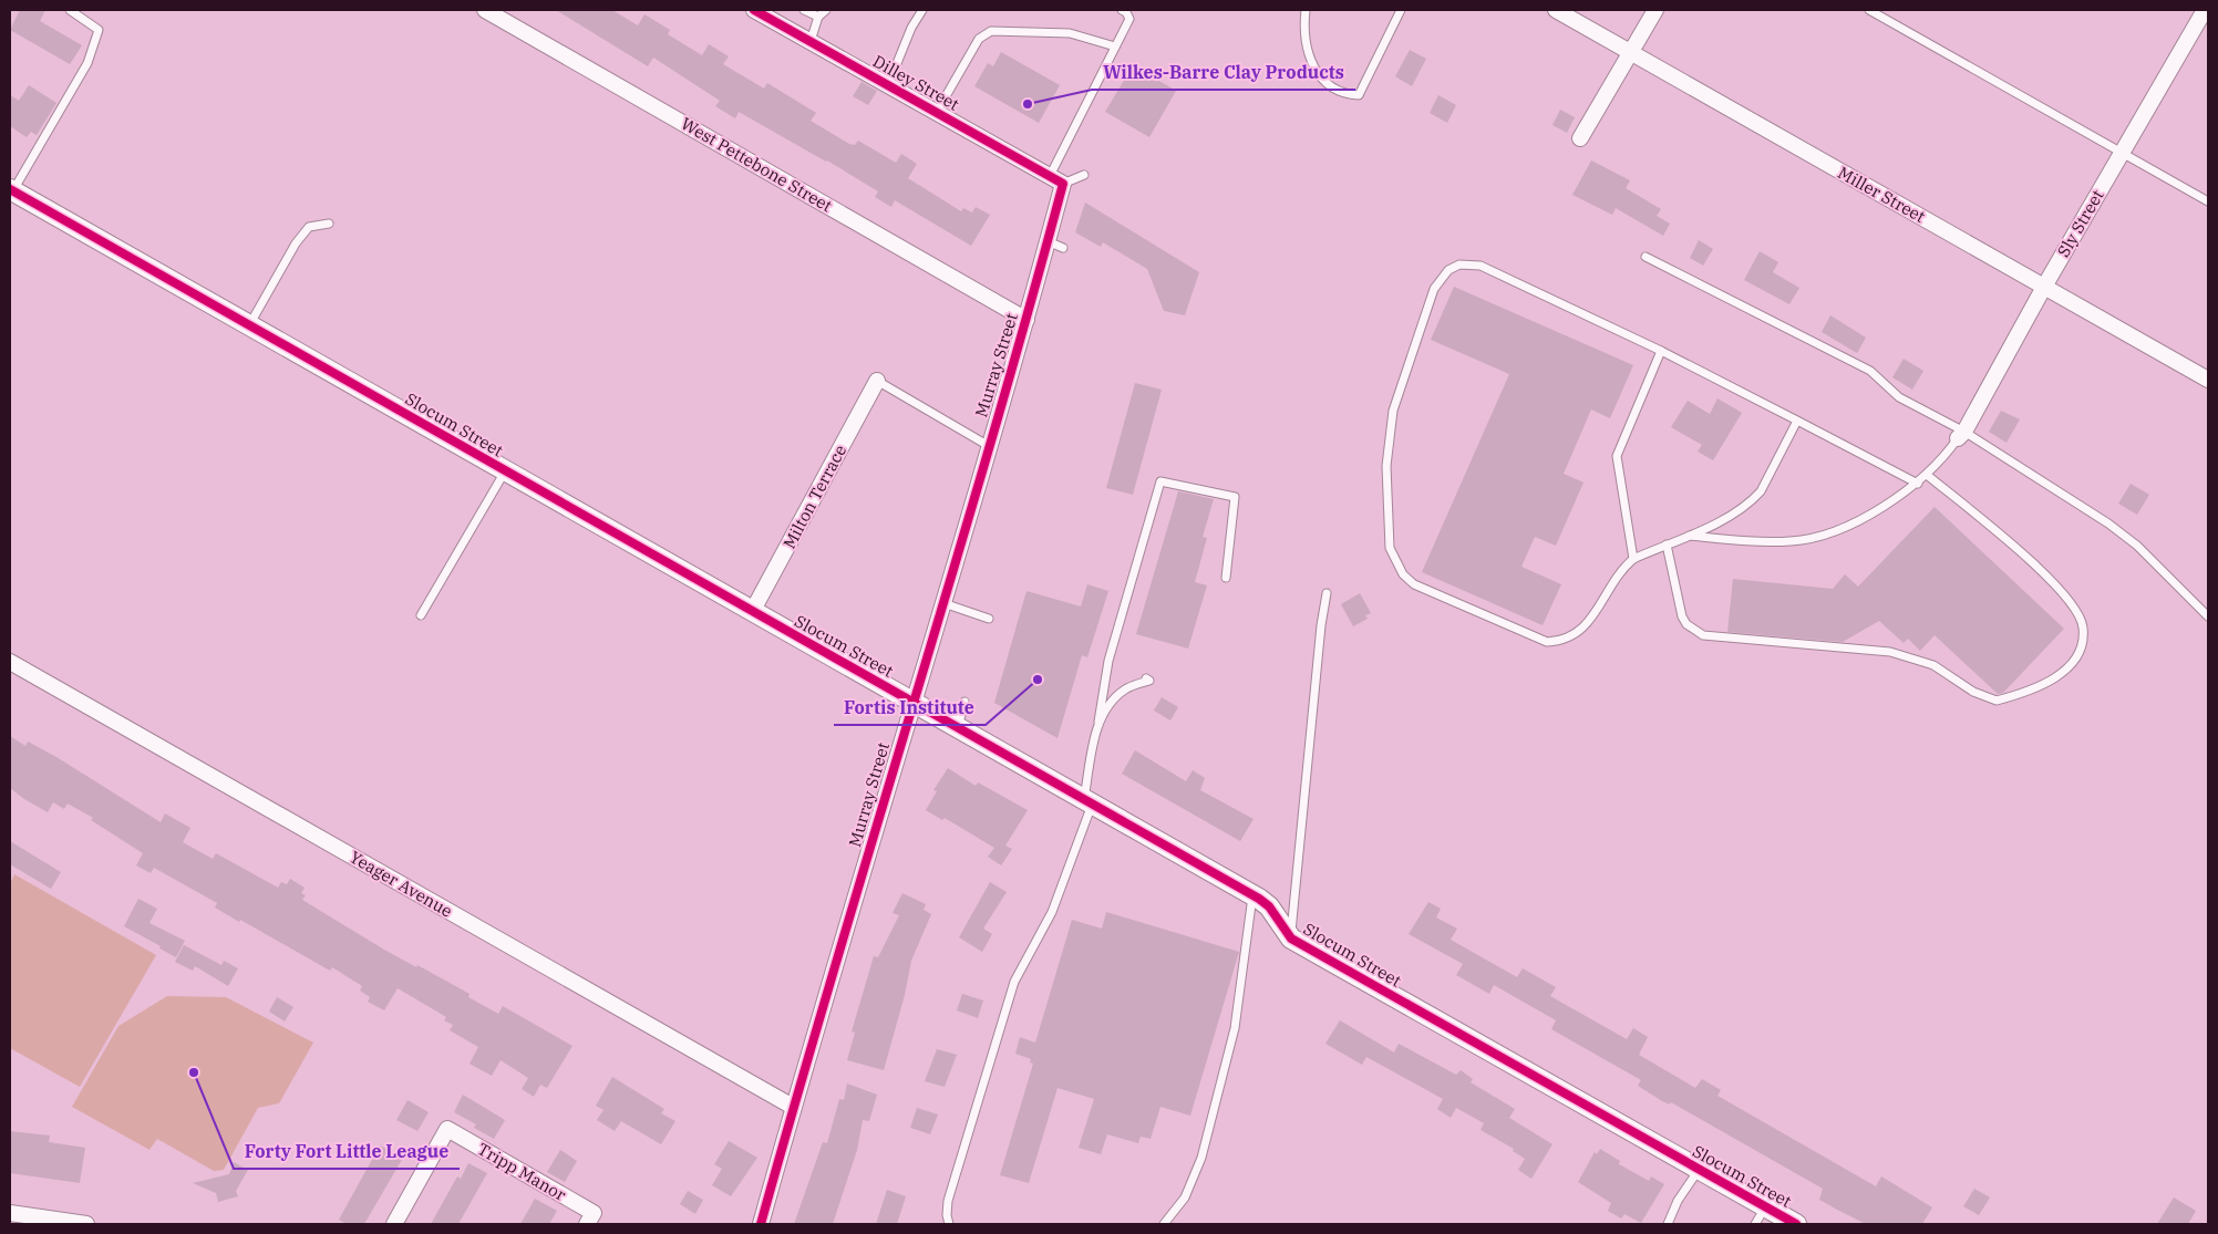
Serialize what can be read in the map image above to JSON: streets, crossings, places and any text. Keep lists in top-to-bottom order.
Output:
{
  "streets": {
    "street": [
      "Dilley Street",
      "West Pettebone Street",
      "Miller Street",
      "Sly Street",
      "Murray Street",
      "Slocum Street",
      "Milton Terrace",
      "Yeager Avenue",
      "Tripp Manor"
    ]
  },
  "crossings": [
    ["Dilley Street", "Murray Street"],
    ["West Pettebone Street", "Murray Street"],
    ["Miller Street", "Sly Street"],
    ["Murray Street", "Slocum Street"],
    ["Murray Street", "Yeager Avenue"],
    ["Slocum Street", "Milton Terrace"]
  ],
  "places": ["Wilkes-Barre Clay Products", "Fortis Institute", "Forty Fort Little League"]
}
